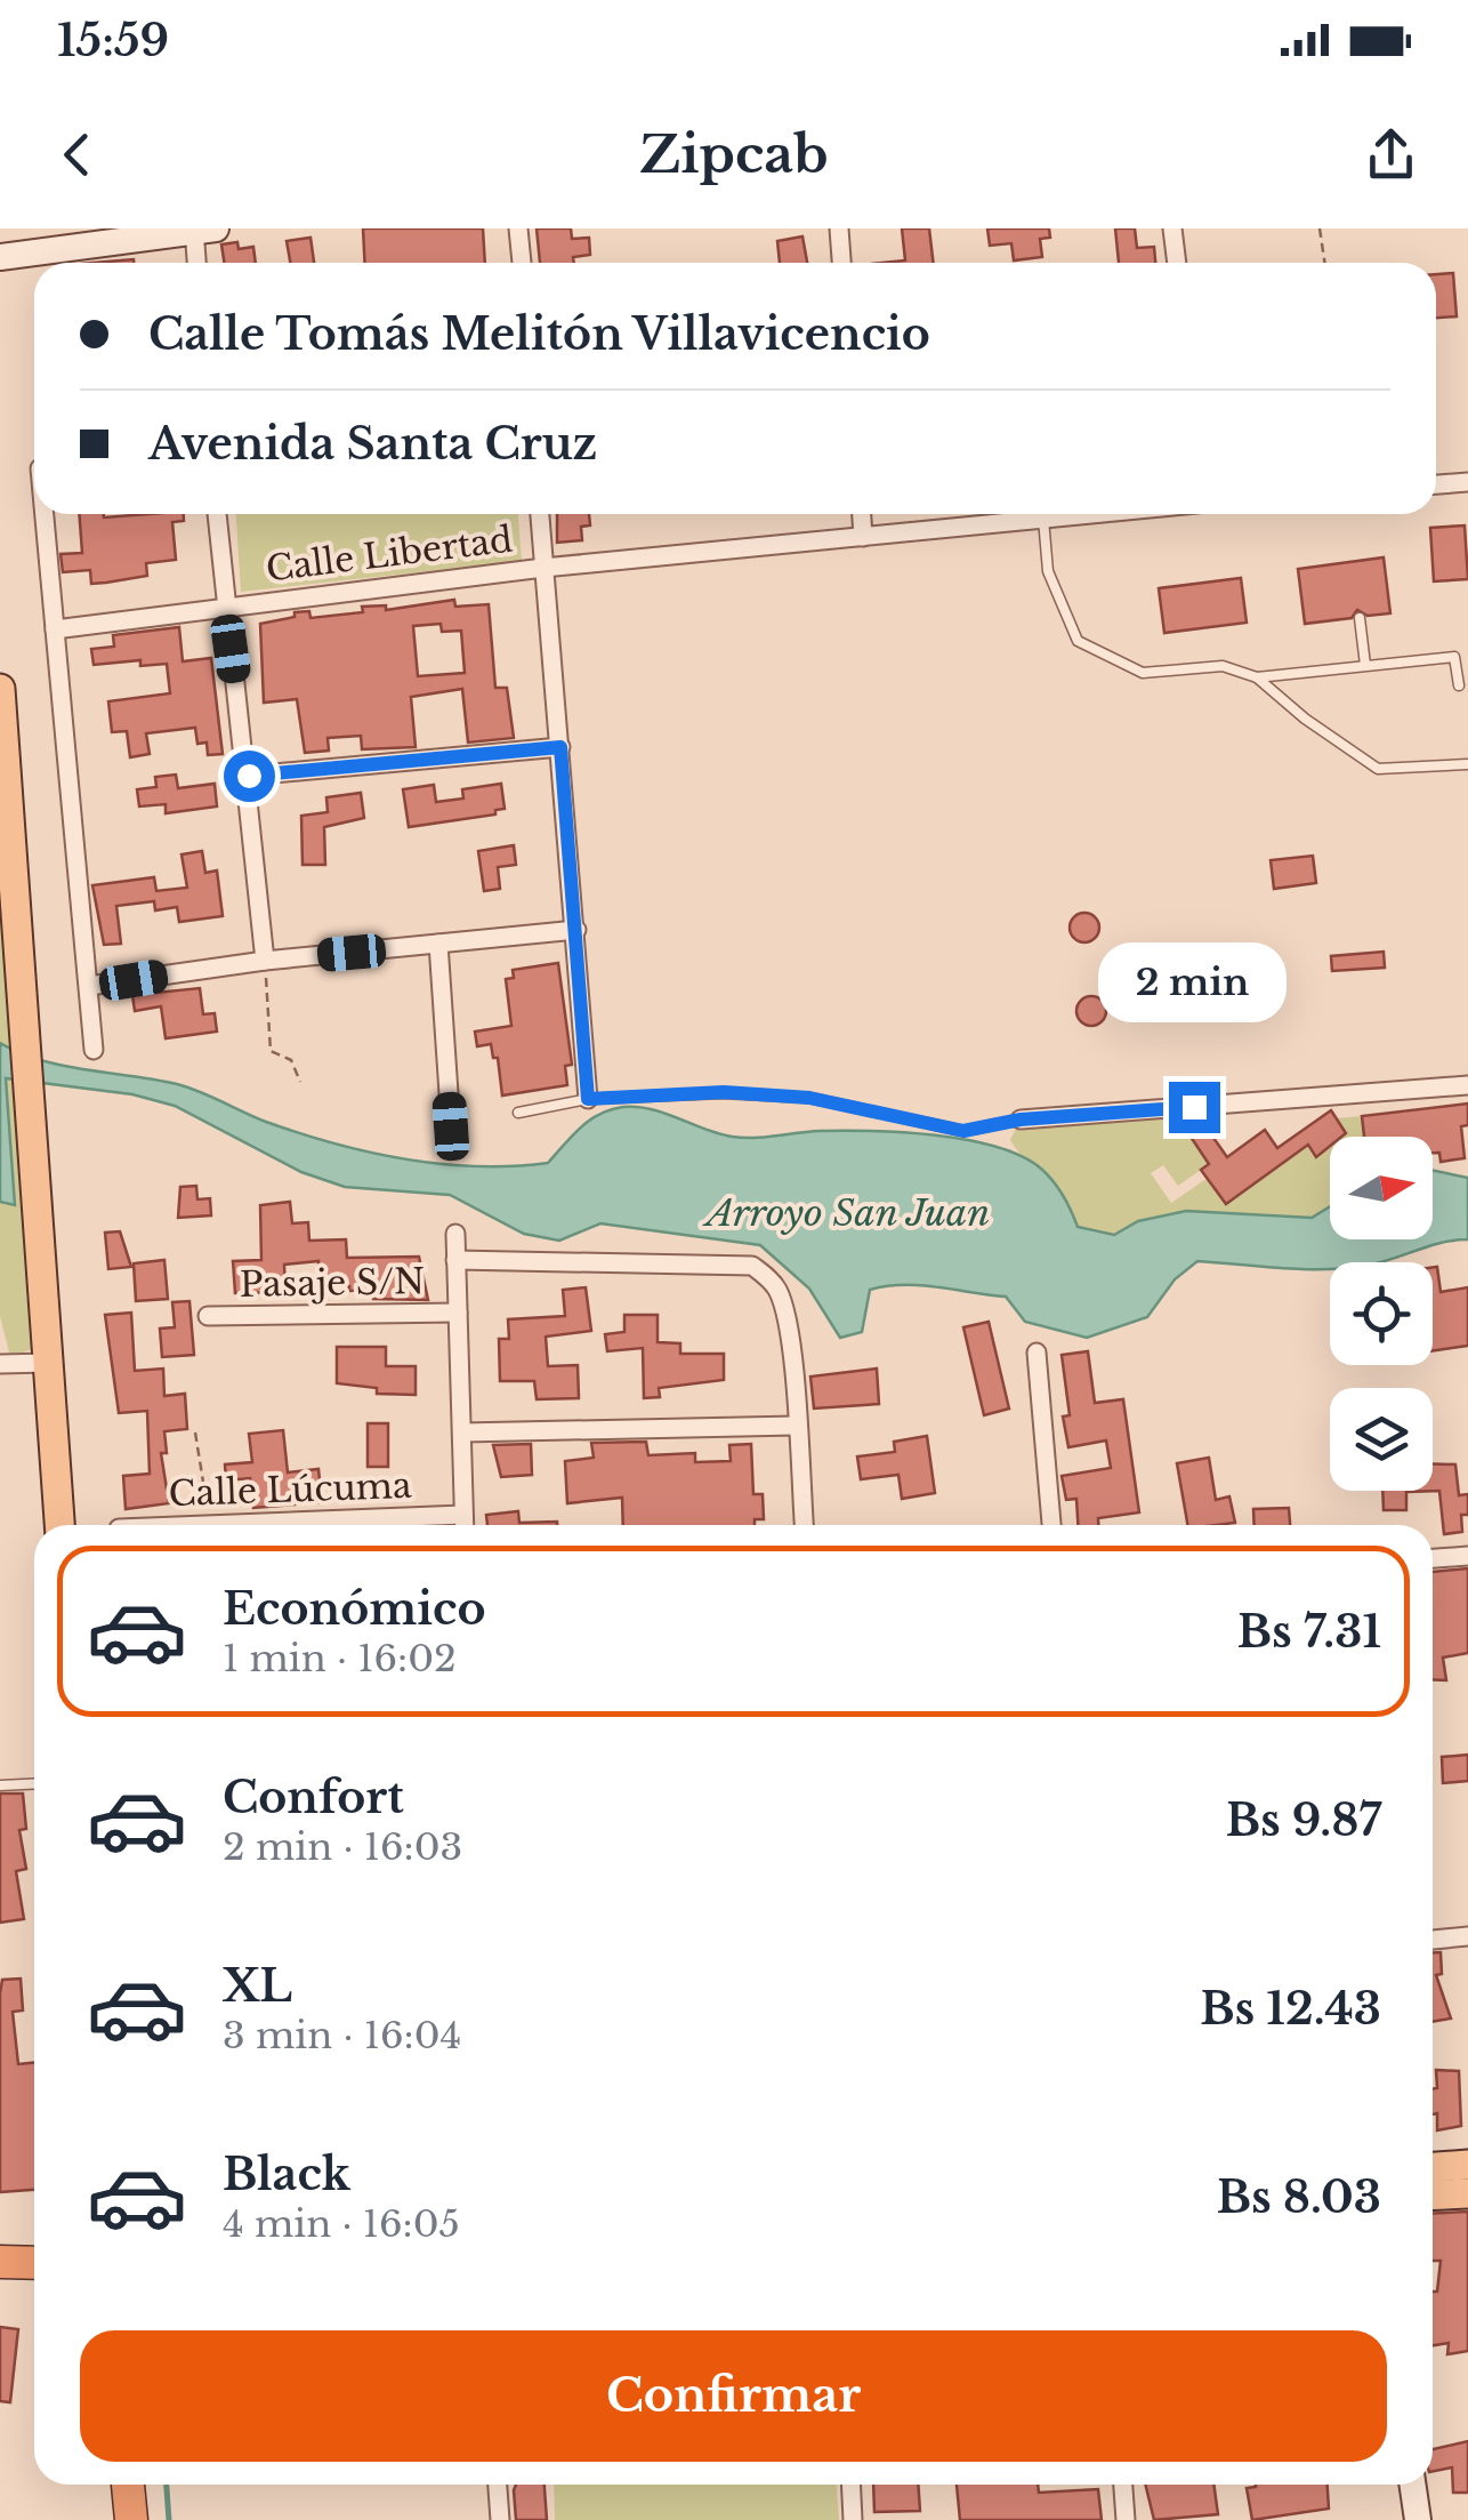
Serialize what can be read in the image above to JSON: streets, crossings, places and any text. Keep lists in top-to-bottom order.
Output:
{
  "streets": {
    "street": ["Calle Libertad", "Pasaje S/N", "Calle Lúcuma"]
  },
  "water": ["Arroyo San Juan"],
  "north": "right",
  "page": {
    "status": "15:59",
    "header": "Zipcab",
    "banner": ["Calle Tomás Melitón Villavicencio", "Avenida Santa Cruz"],
    "bubble": "2 min",
    "list": [
      {
        "name": "Económico",
        "note": "1 min · 16:02",
        "value": "Bs 7.31"
      },
      {
        "name": "Confort",
        "note": "2 min · 16:03",
        "value": "Bs 9.87"
      },
      {
        "name": "XL",
        "note": "3 min · 16:04",
        "value": "Bs 12.43"
      },
      {
        "name": "Black",
        "note": "4 min · 16:05",
        "value": "Bs 8.03"
      }
    ],
    "buttons": "Confirmar"
  }
}
